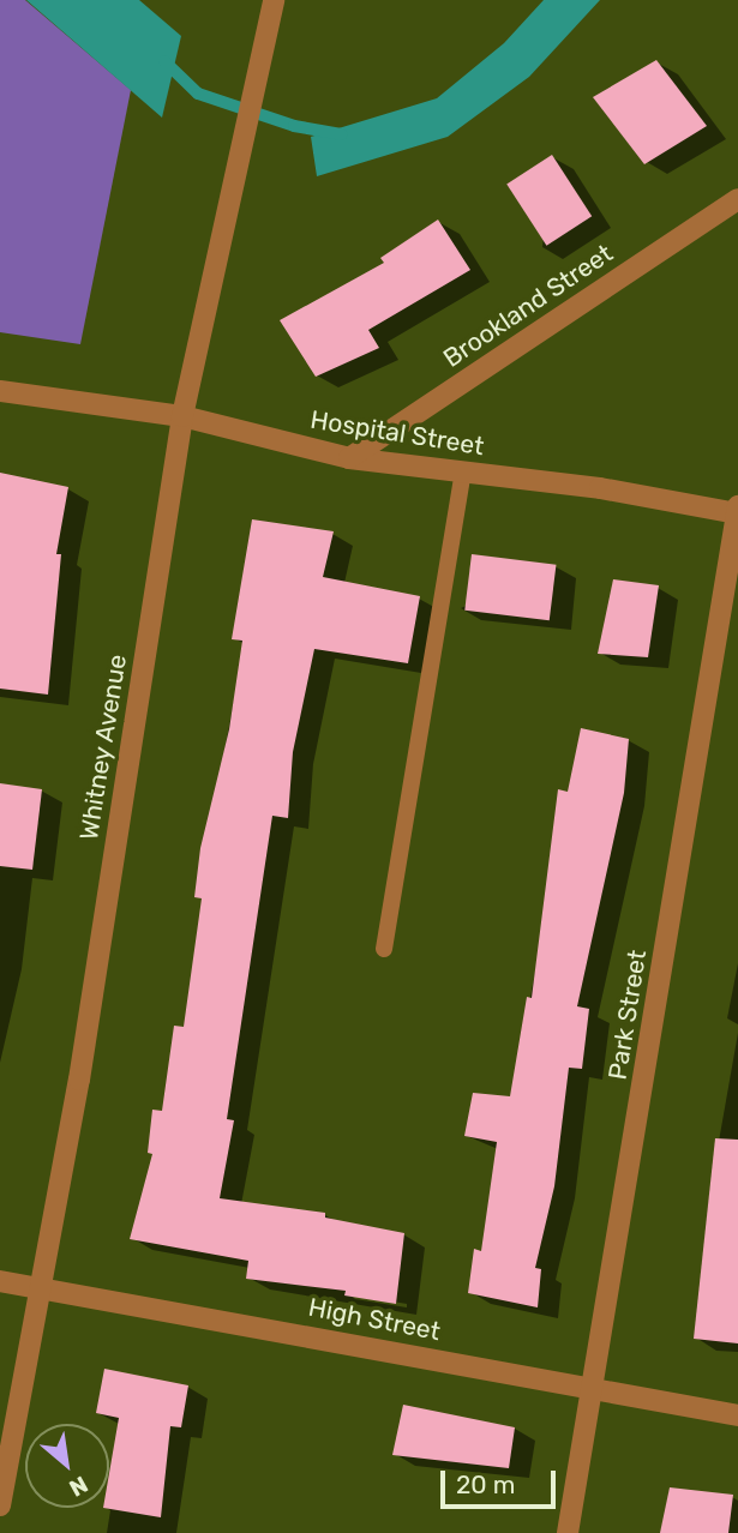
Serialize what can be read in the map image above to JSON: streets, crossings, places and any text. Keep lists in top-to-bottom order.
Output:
{
  "streets": {
    "street": [
      "Brookland Street",
      "Hospital Street",
      "Whitney Avenue",
      "Park Street",
      "High Street"
    ]
  },
  "crossings": [
    ["Brookland Street", "Hospital Street"],
    ["Hospital Street", "Whitney Avenue"],
    ["Hospital Street", "Park Street"],
    ["Whitney Avenue", "High Street"],
    ["Park Street", "High Street"]
  ],
  "scale_bar": "20 m",
  "north": "bottom right"
}
